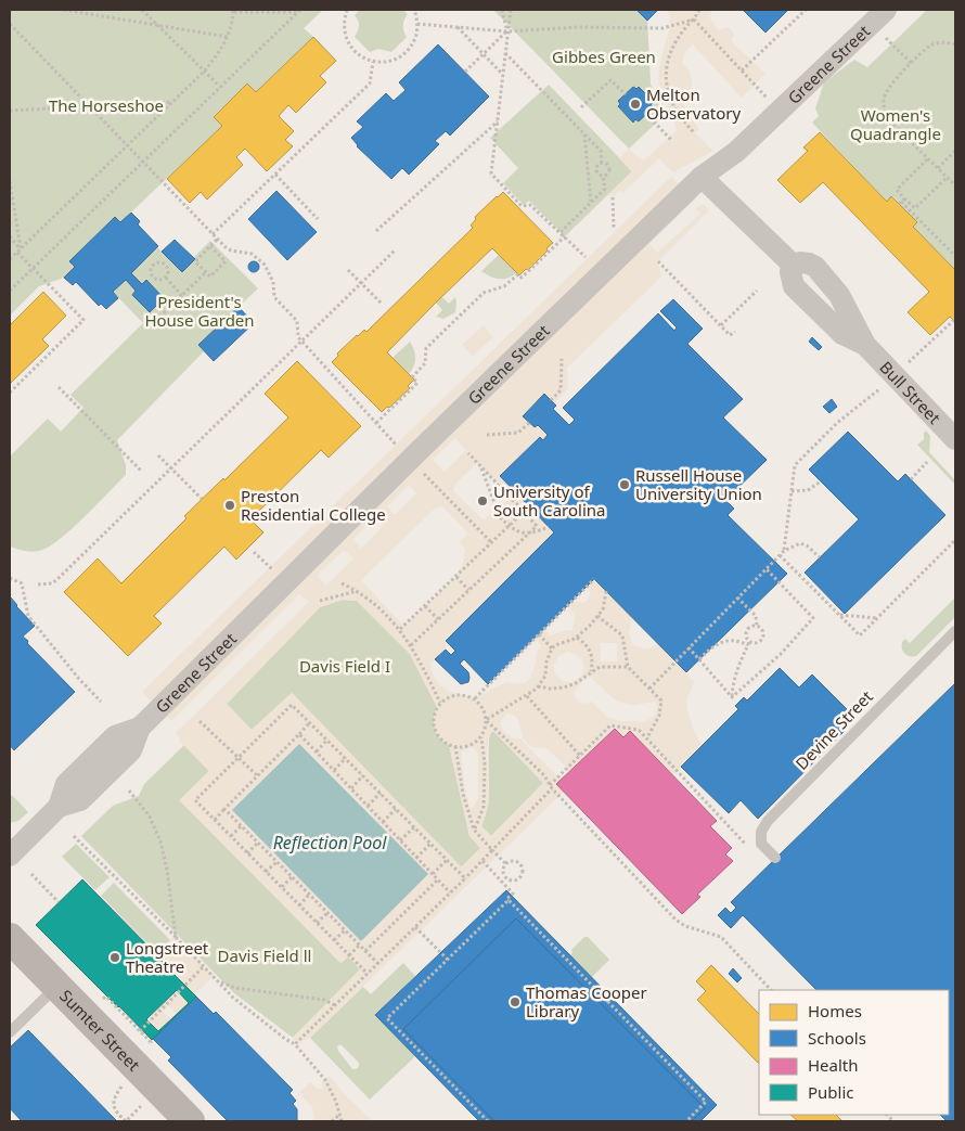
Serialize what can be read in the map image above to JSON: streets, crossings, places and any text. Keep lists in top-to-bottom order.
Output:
{
  "streets": {
    "street": ["Greene Street", "Bull Street", "Sumter Street"],
    "lane": ["Devine Street"]
  },
  "crossings": [
    ["Greene Street", "Bull Street"]
  ],
  "water": ["Reflection Pool"],
  "parks": [
    "Gibbes Green",
    "The Horseshoe",
    "Women's Quadrangle",
    "President's House Garden",
    "Davis Field I",
    "Davis Field ll"
  ],
  "places": [
    "Melton Observatory",
    "Russell House University Union",
    "University of South Carolina",
    "Preston Residential College",
    "Longstreet Theatre",
    "Thomas Cooper Library"
  ],
  "legend": [
    "Homes",
    "Schools",
    "Health",
    "Public"
  ]
}
